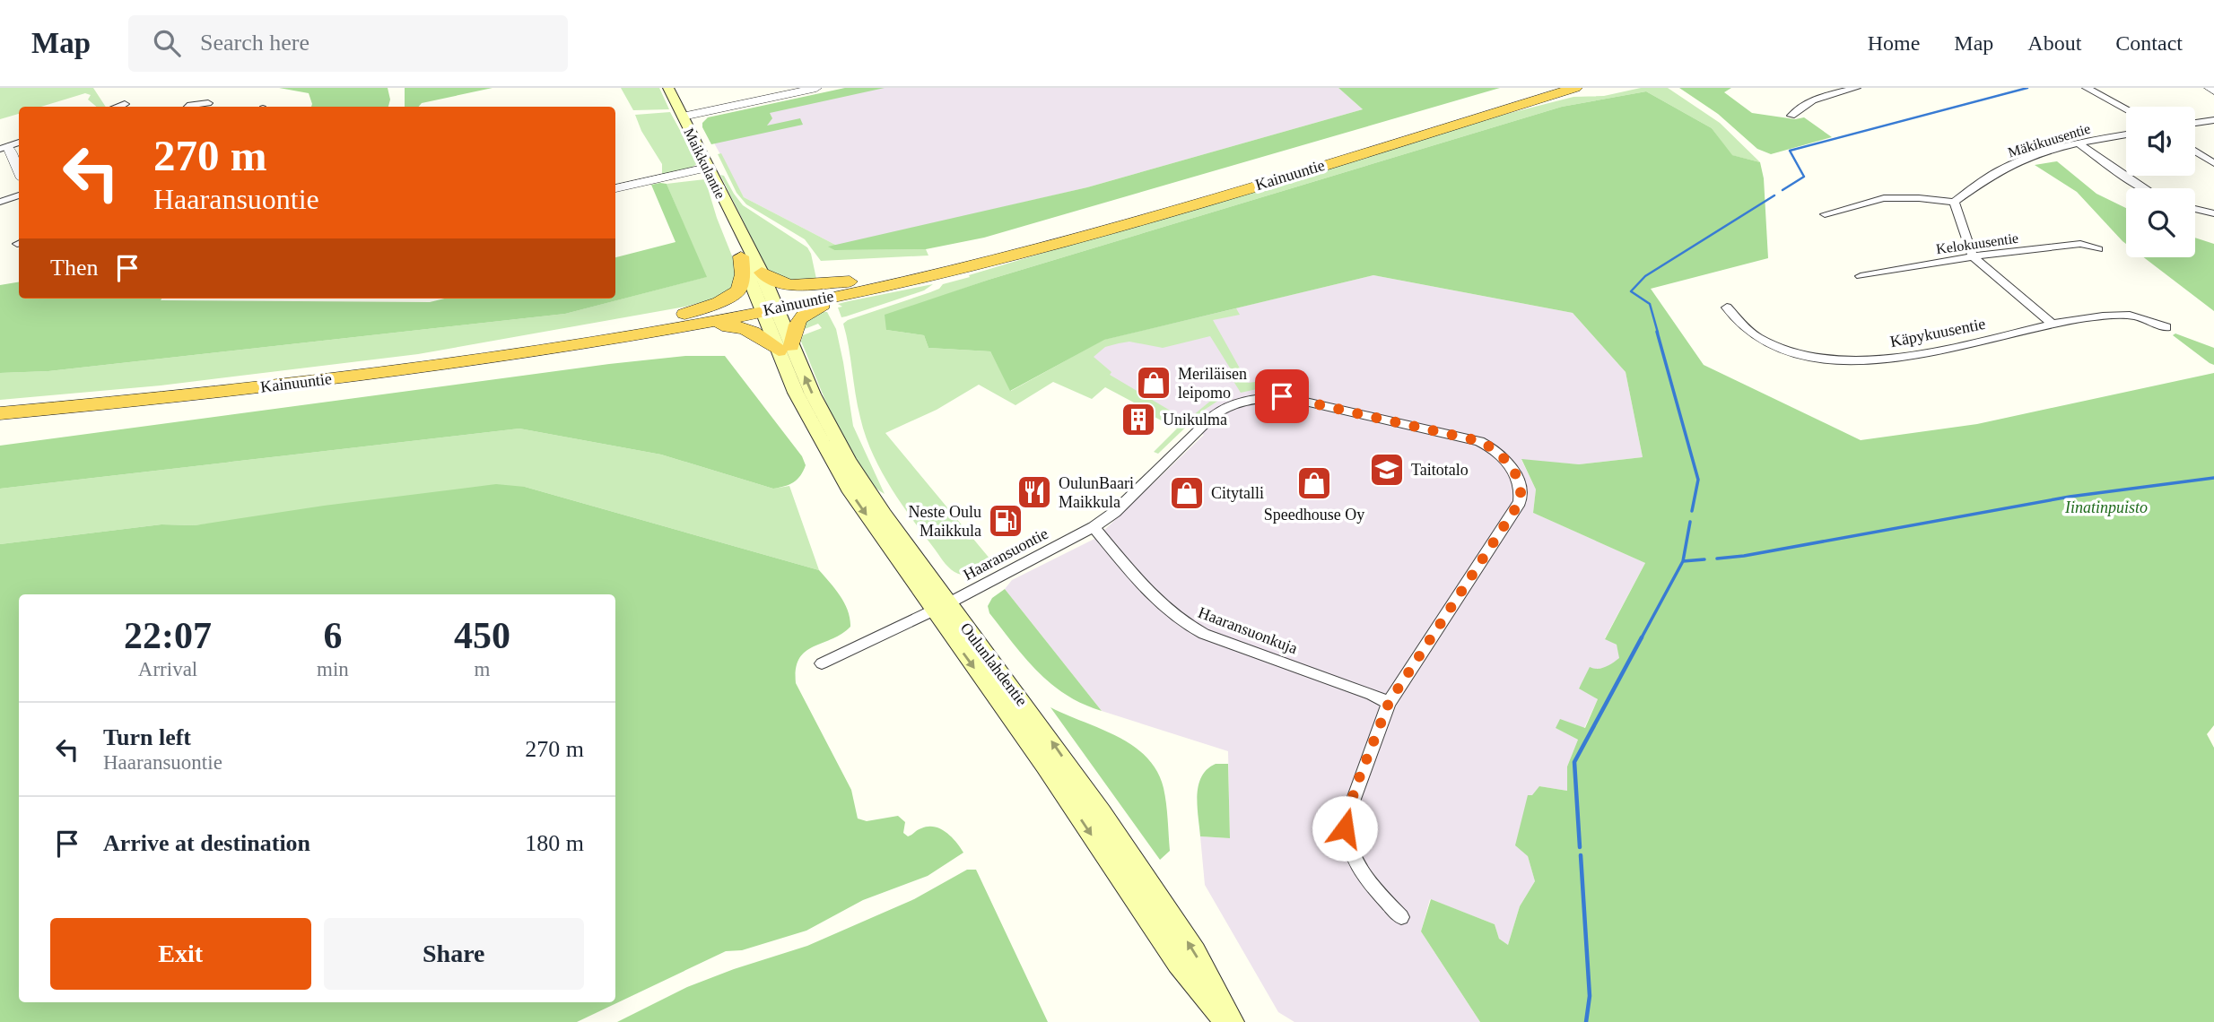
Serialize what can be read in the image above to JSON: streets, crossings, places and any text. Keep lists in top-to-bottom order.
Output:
{
  "streets": {
    "highway": ["Kainuuntie"],
    "main road": ["Maikkulantie", "Oulunlahdentie"],
    "street": [
      "Mäkikuusentie",
      "Kelokuusentie",
      "Käpykuusentie",
      "Haaransuontie",
      "Haaransuonkuja"
    ]
  },
  "crossings": [
    ["Maikkulantie", "Kainuuntie"],
    ["Maikkulantie", "Oulunlahdentie"],
    ["Kainuuntie", "Oulunlahdentie"],
    ["Haaransuontie", "Haaransuonkuja"],
    ["Haaransuontie", "Oulunlahdentie"]
  ],
  "parks": ["Iinatinpuisto"],
  "places": {
    "shop": ["Meriläisen leipomo", "Speedhouse Oy", "Citytalli"],
    "building": ["Unikulma"],
    "school or university": ["Taitotalo"],
    "restaurant": ["OulunBaari Maikkula"],
    "fuel station": ["Neste Oulu Maikkula"]
  },
  "page": {
    "header": "Map",
    "search": "Search here",
    "nav": [
      "Home",
      "Map",
      "About",
      "Contact"
    ],
    "turn": ["270 m", "Haaransuontie"],
    "then": "Then",
    "eta": [
      "22:07",
      "Arrival",
      "6",
      "min",
      "450",
      "m"
    ],
    "list": [
      {
        "name": "Turn left",
        "note": "Haaransuontie",
        "value": "270 m"
      },
      {
        "name": "Arrive at destination",
        "value": "180 m"
      }
    ],
    "buttons": ["Exit", "Share"]
  }
}
